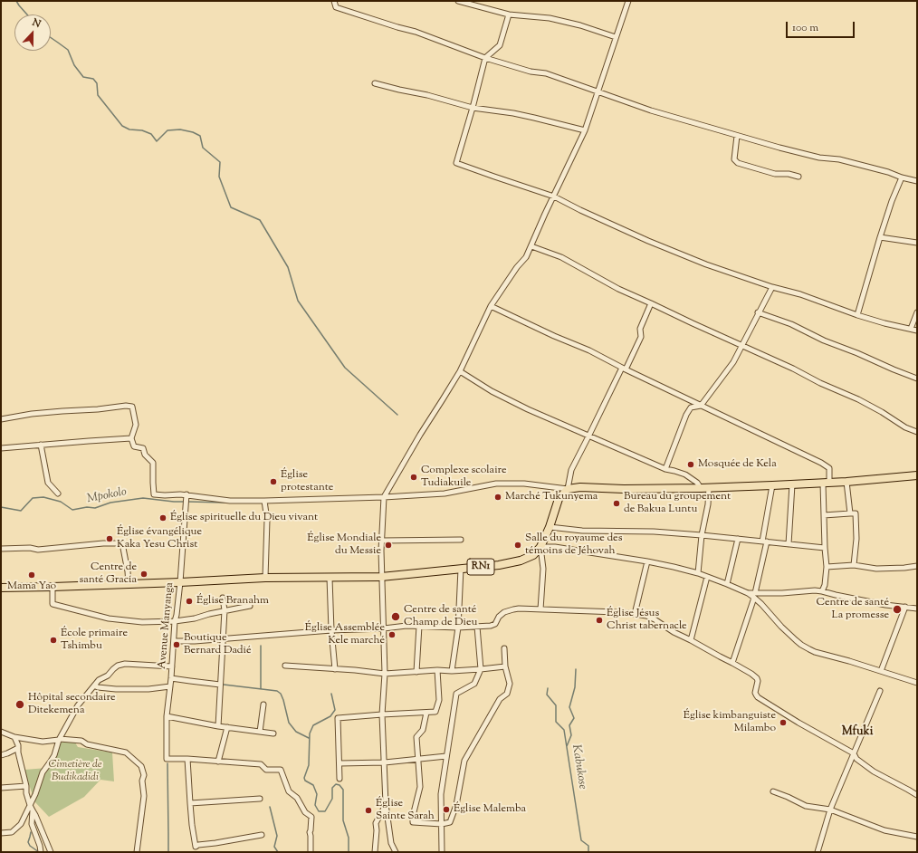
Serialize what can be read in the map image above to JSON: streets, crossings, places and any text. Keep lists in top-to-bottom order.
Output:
{
  "streets": {
    "highway": ["RN1"],
    "street": ["Avenue Manyanga"]
  },
  "crossings": [
    ["RN1", "Avenue Manyanga"]
  ],
  "districts": ["Mfuki"],
  "water": ["Mpokolo", "Kabukose"],
  "parks": ["Cimetière de Budikadidi"],
  "places": [
    "Mosquée de Kela",
    "Complexe scolaire Tudiakuile",
    "Église protestante",
    "Marché Tukunyema",
    "Bureau du groupement de Bakua Luntu",
    "Église spirituelle du Dieu vivant",
    "Église évangélique Kaka Yesu Christ",
    "Église Mondiale du Messie",
    "Salle du royaume des témoins de Jéhovah",
    "Centre de santé Gracia",
    "Mama Yao",
    "Église Branahm",
    "Centre de santé La promesse",
    "Centre de santé Champ de Dieu",
    "Église Jésus Christ tabernacle",
    "Église Assemblée Kele marché",
    "École primaire Tshimbu",
    "Boutique Bernard Dadié",
    "Hôpital secondaire Ditekemena",
    "Église kimbanguiste Milambo",
    "Église Malemba",
    "Église Sainte Sarah"
  ],
  "scale_bar": "100 m",
  "north": "top"
}
